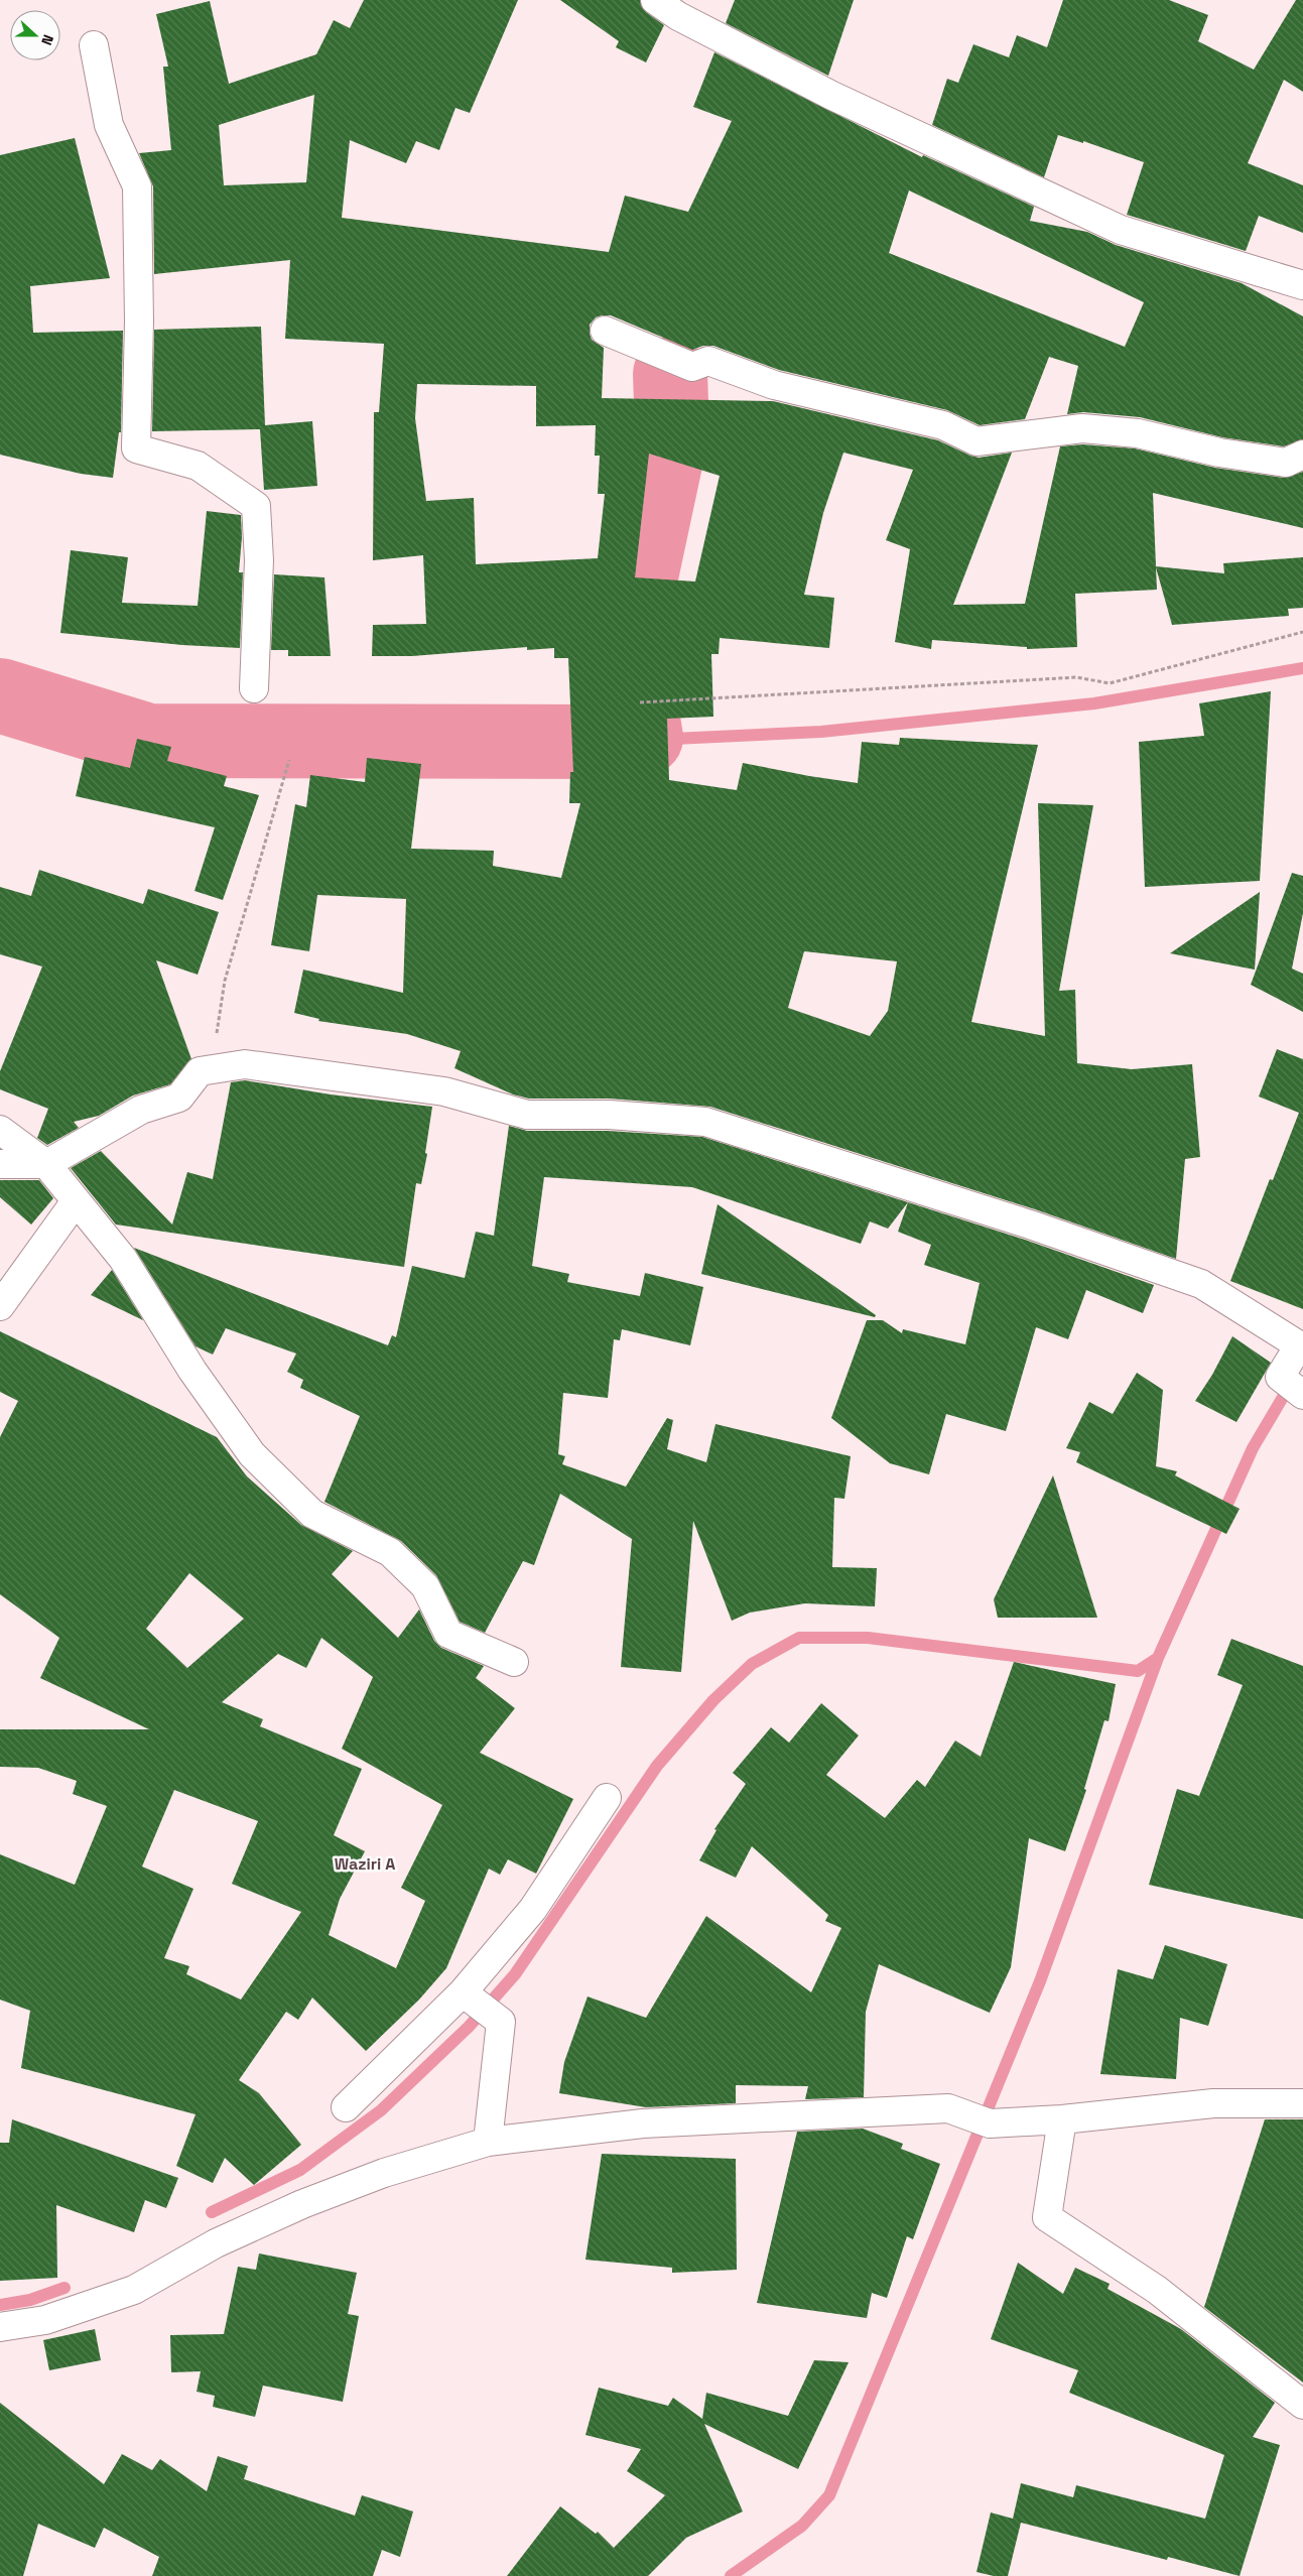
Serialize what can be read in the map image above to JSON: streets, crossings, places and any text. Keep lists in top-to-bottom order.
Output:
{
  "districts": ["Waziri A"],
  "north": "right"
}
